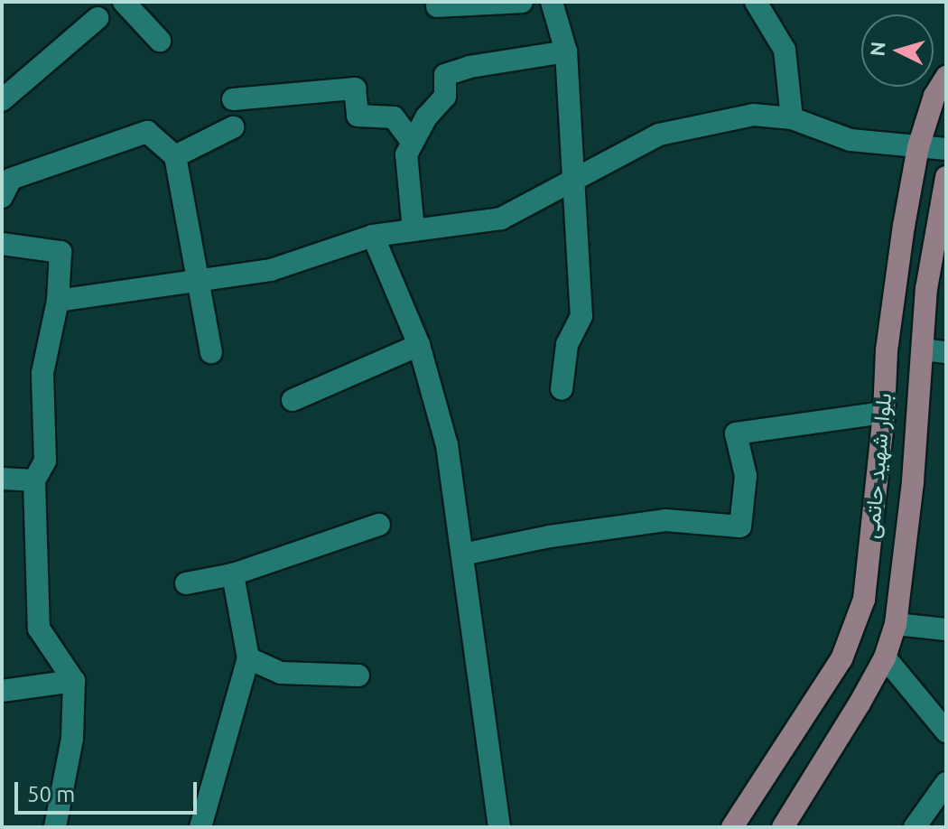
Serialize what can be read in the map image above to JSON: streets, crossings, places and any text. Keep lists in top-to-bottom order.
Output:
{
  "streets": {
    "main road": ["بلوار شهید حاتمی"]
  },
  "scale_bar": "50 m",
  "north": "left"
}
